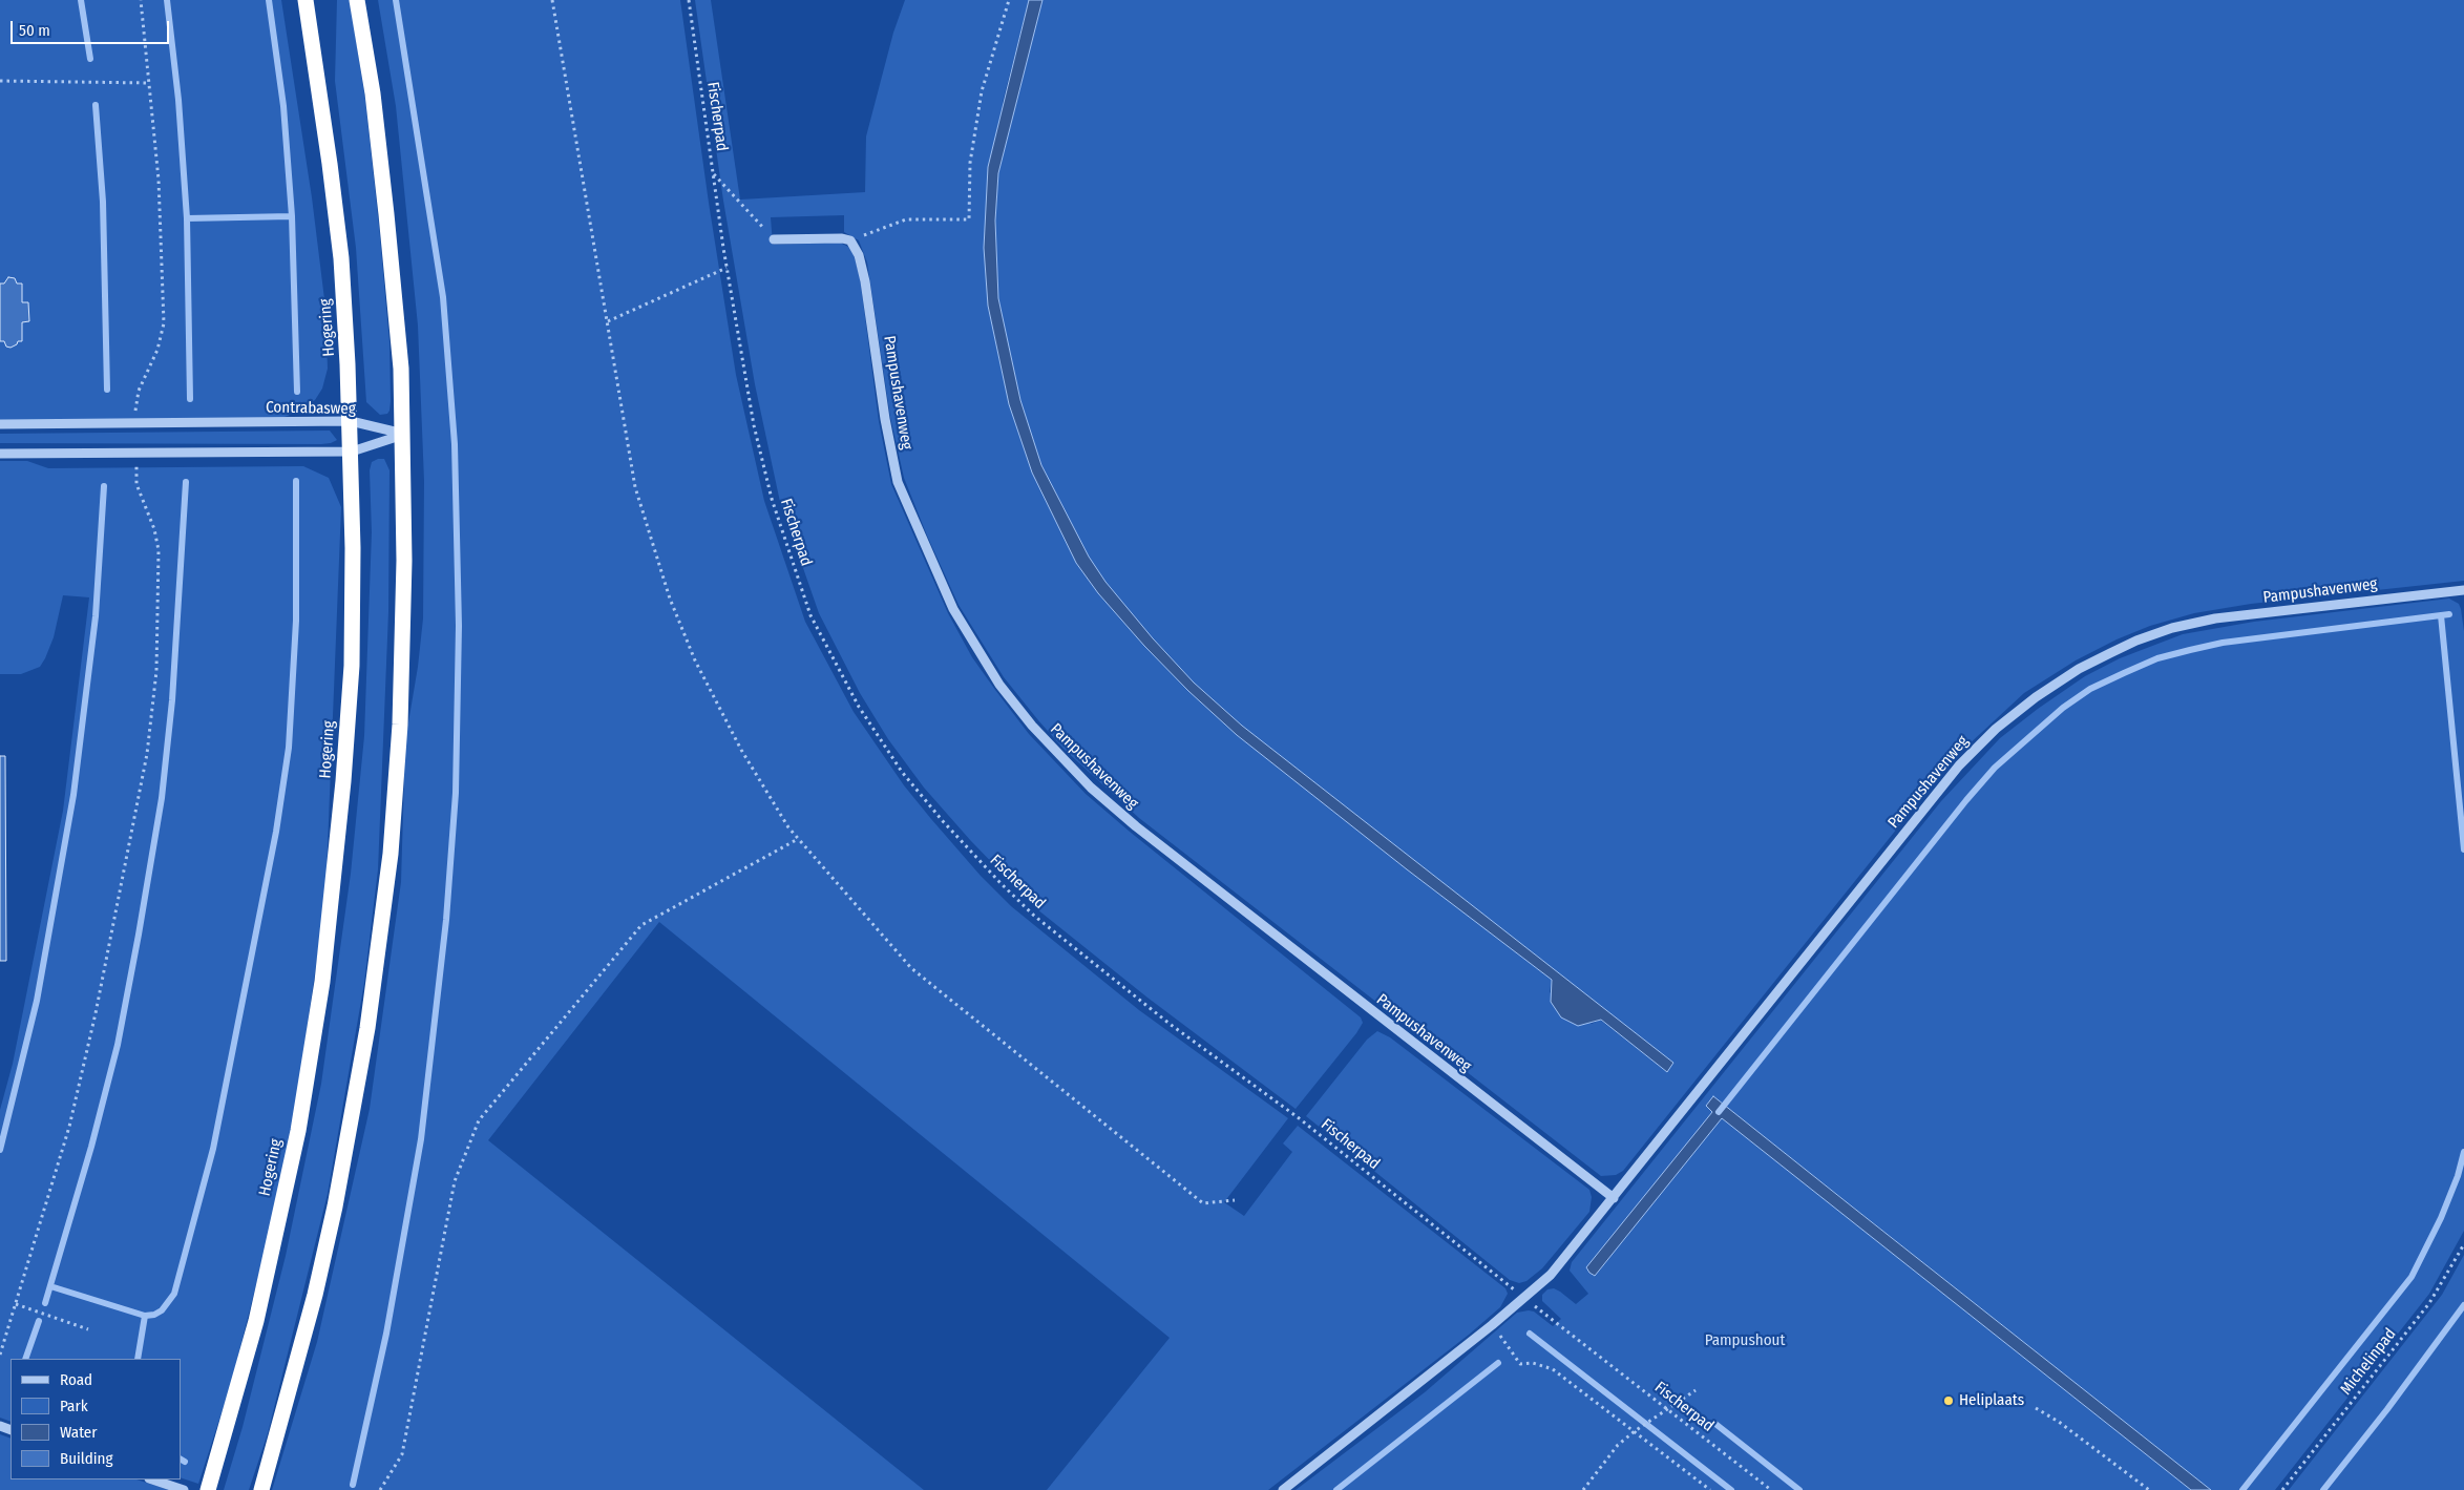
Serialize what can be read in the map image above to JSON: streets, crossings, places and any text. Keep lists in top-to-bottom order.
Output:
{
  "streets": {
    "highway": ["Hogering"],
    "street": ["Pampushavenweg", "Contrabasweg"],
    "path": ["Fischerpad", "Michelinpad"]
  },
  "crossings": [
    ["Fischerpad", "Pampushavenweg"],
    ["Hogering", "Contrabasweg"]
  ],
  "parks": ["Pampushout"],
  "places": ["Heliplaats"],
  "legend": [
    "Road",
    "Park",
    "Water",
    "Building"
  ],
  "scale_bar": "50 m"
}
